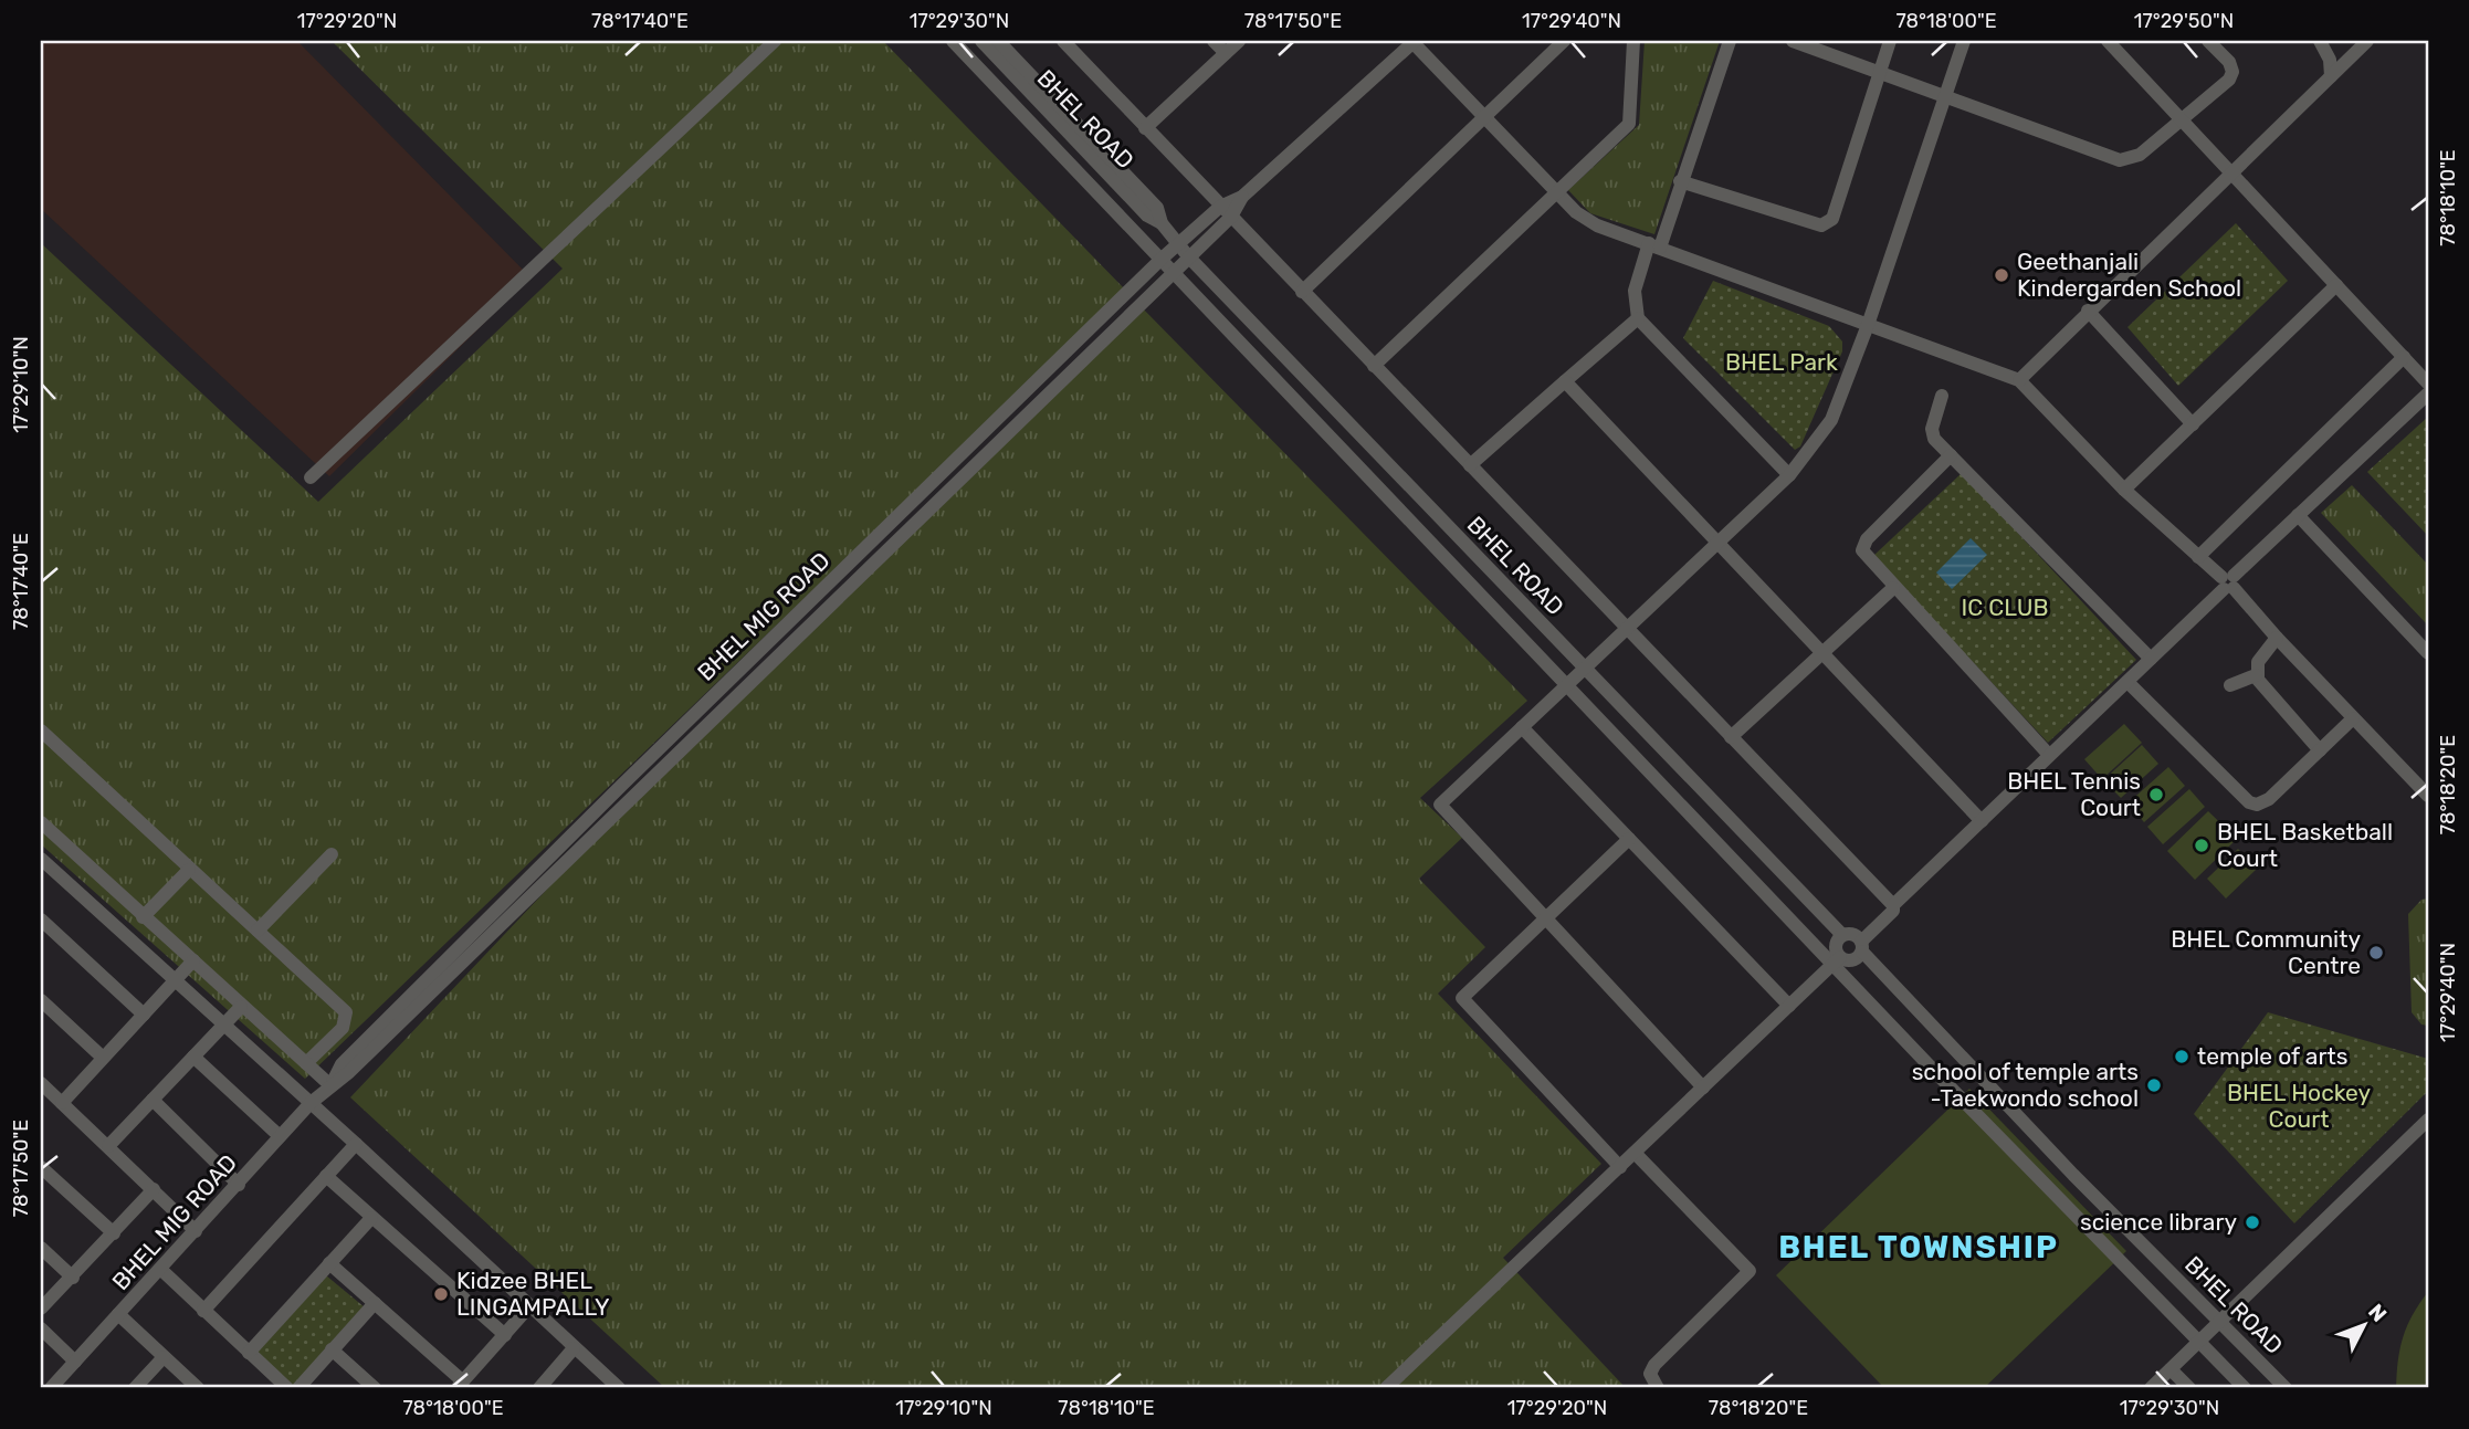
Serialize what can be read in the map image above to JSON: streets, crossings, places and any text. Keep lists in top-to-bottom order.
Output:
{
  "streets": {
    "street": ["BHEL ROAD", "BHEL MIG ROAD"]
  },
  "crossings": [
    ["BHEL ROAD", "BHEL MIG ROAD"]
  ],
  "districts": ["BHEL TOWNSHIP"],
  "parks": ["BHEL Park", "IC CLUB", "BHEL Hockey Court"],
  "places": [
    "Geethanjali Kindergarden School",
    "BHEL Tennis Court",
    "BHEL Basketball Court",
    "BHEL Community Centre",
    "temple of arts",
    "school of temple arts -Taekwondo school",
    "science library",
    "Kidzee BHEL LINGAMPALLY"
  ],
  "north": "top right",
  "coordinates": [
    "17°29'20\"N",
    "78°17'40\"E",
    "17°29'30\"N",
    "78°17'50\"E",
    "17°29'40\"N",
    "78°18'00\"E",
    "17°29'50\"N",
    "78°18'10\"E",
    "17°29'10\"N",
    "78°18'20\"E"
  ]
}
